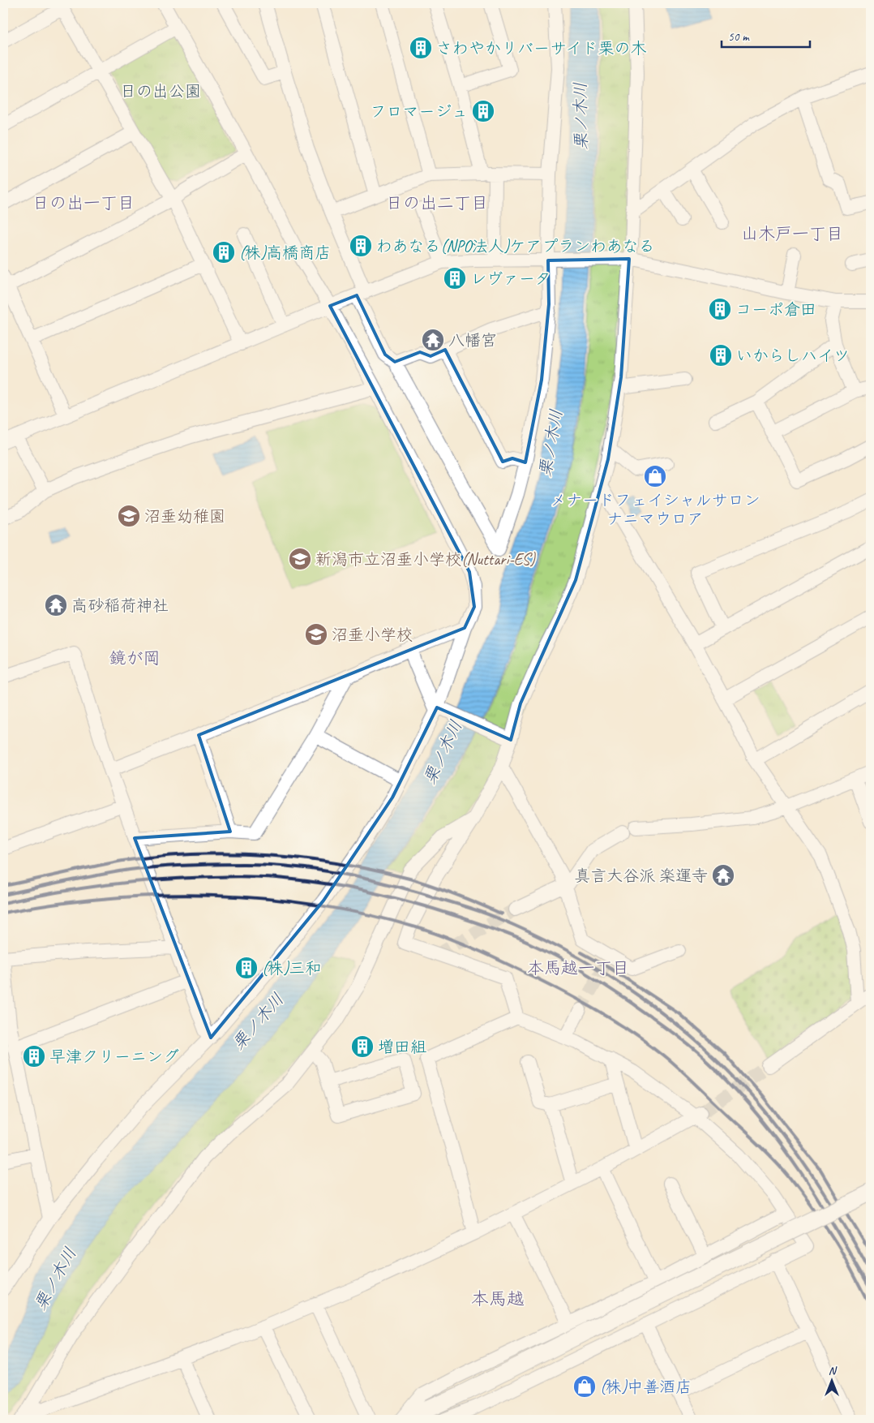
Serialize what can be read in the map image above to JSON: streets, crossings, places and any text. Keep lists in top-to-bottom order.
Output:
{
  "districts": [
    "日の出一丁目",
    "日の出二丁目",
    "山木戸一丁目",
    "鏡が岡",
    "本馬越一丁目",
    "本馬越"
  ],
  "water": ["栗ノ木川"],
  "parks": ["日の出公園"],
  "places": {
    "building": [
      "さわやかリバーサイド栗の木",
      "フロマージュ",
      "わあなる(NPO法人)ケアプランわあなる",
      "(株)高橋商店",
      "レヴァータ",
      "コーポ倉田",
      "いからしハイツ",
      "(株)三和",
      "増田組",
      "早津クリーニング"
    ],
    "temple": ["八幡宮", "高砂稲荷神社", "真言大谷派 楽運寺"],
    "shop": ["メナードフェイシャルサロン ナニマウロア", "(株)中善酒店"],
    "school or university": ["沼垂幼稚園", "新潟市立沼垂小学校(Nuttari-ES)", "沼垂小学校"]
  },
  "scale_bar": "50 m",
  "north": "top"
}
